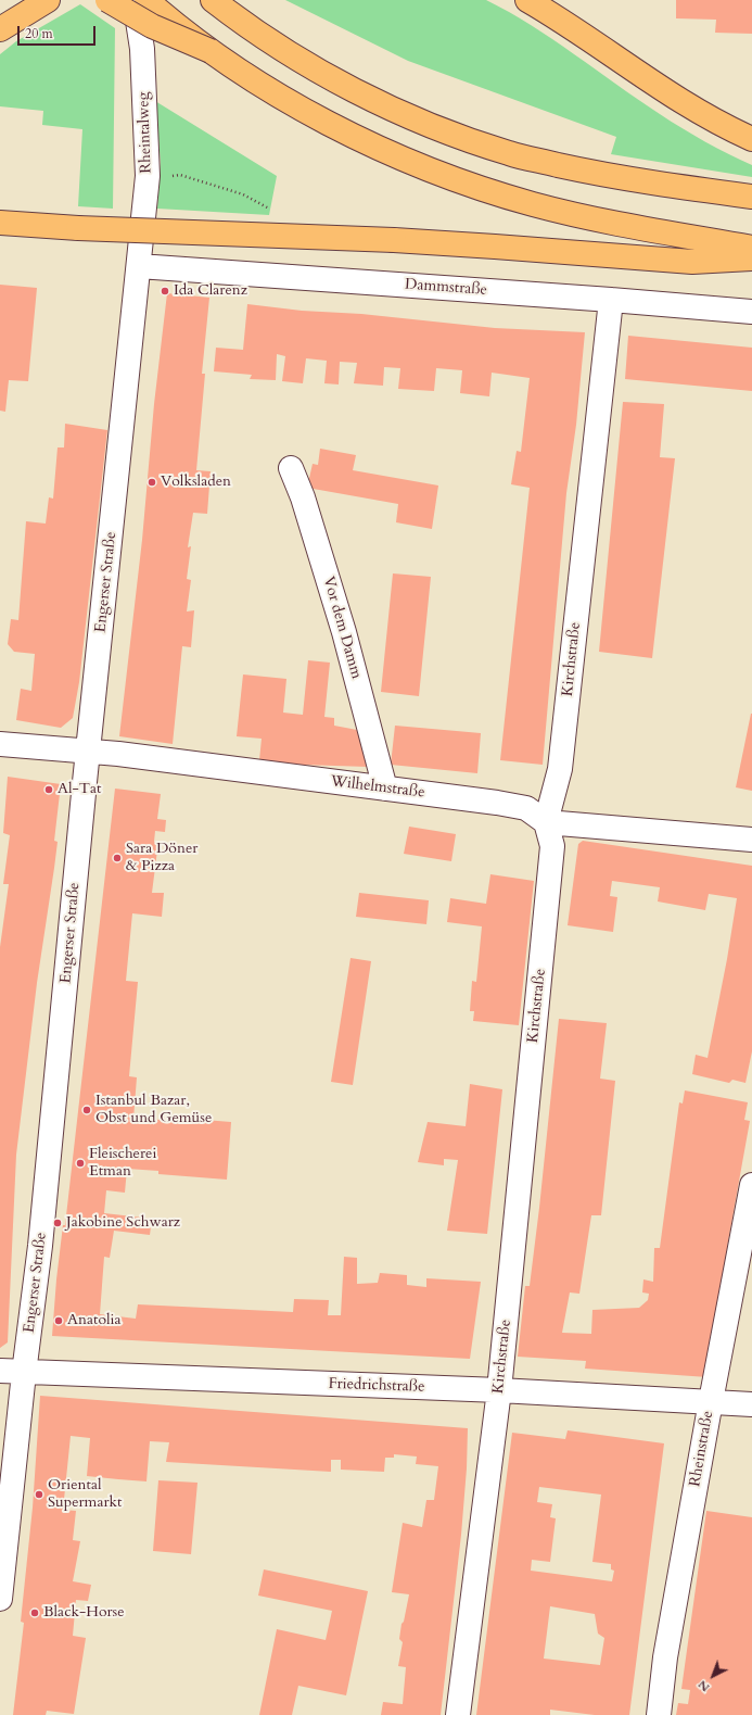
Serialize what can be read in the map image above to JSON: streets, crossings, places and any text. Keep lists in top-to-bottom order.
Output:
{
  "streets": {
    "street": [
      "Rheintalweg",
      "Dammstraße",
      "Engerser Straße",
      "Vor dem Damm",
      "Kirchstraße",
      "Wilhelmstraße",
      "Friedrichstraße",
      "Rheinstraße"
    ]
  },
  "crossings": [
    ["Rheintalweg", "Dammstraße"],
    ["Rheintalweg", "Engerser Straße"],
    ["Dammstraße", "Engerser Straße"],
    ["Dammstraße", "Kirchstraße"],
    ["Engerser Straße", "Wilhelmstraße"],
    ["Engerser Straße", "Friedrichstraße"],
    ["Vor dem Damm", "Wilhelmstraße"],
    ["Kirchstraße", "Wilhelmstraße"],
    ["Kirchstraße", "Friedrichstraße"],
    ["Friedrichstraße", "Rheinstraße"]
  ],
  "places": [
    "Ida Clarenz",
    "Volksladen",
    "Al-Tat",
    "Sara Döner & Pizza",
    "Istanbul Bazar, Obst und Gemüse",
    "Fleischerei Etman",
    "Jakobine Schwarz",
    "Anatolia",
    "Oriental Supermarkt",
    "Black-Horse"
  ],
  "scale_bar": "20 m",
  "north": "bottom left"
}
